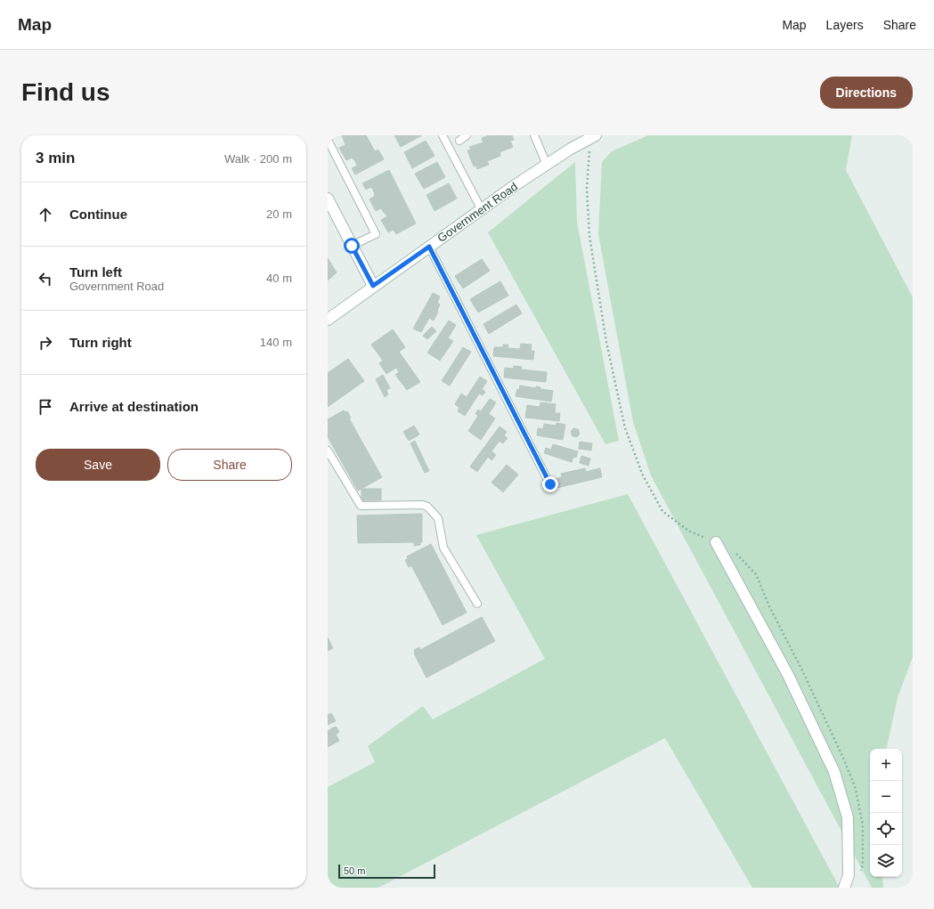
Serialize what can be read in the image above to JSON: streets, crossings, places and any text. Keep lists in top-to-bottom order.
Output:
{
  "streets": {
    "street": ["Government Road"]
  },
  "scale_bar": "50 m",
  "page": {
    "header": "Map",
    "nav": ["Map", "Layers", "Share"],
    "buttons": [
      "Directions",
      ["Save", "Share"]
    ],
    "title": "Find us",
    "heading": ["3 min", "Walk · 200 m"],
    "list": [
      ["Continue", "20 m"],
      ["Turn left", "Government Road", "40 m"],
      ["Turn right", "140 m"],
      "Arrive at destination"
    ],
    "map_buttons": ["+", "−"],
    "scale": "50 m"
  }
}
